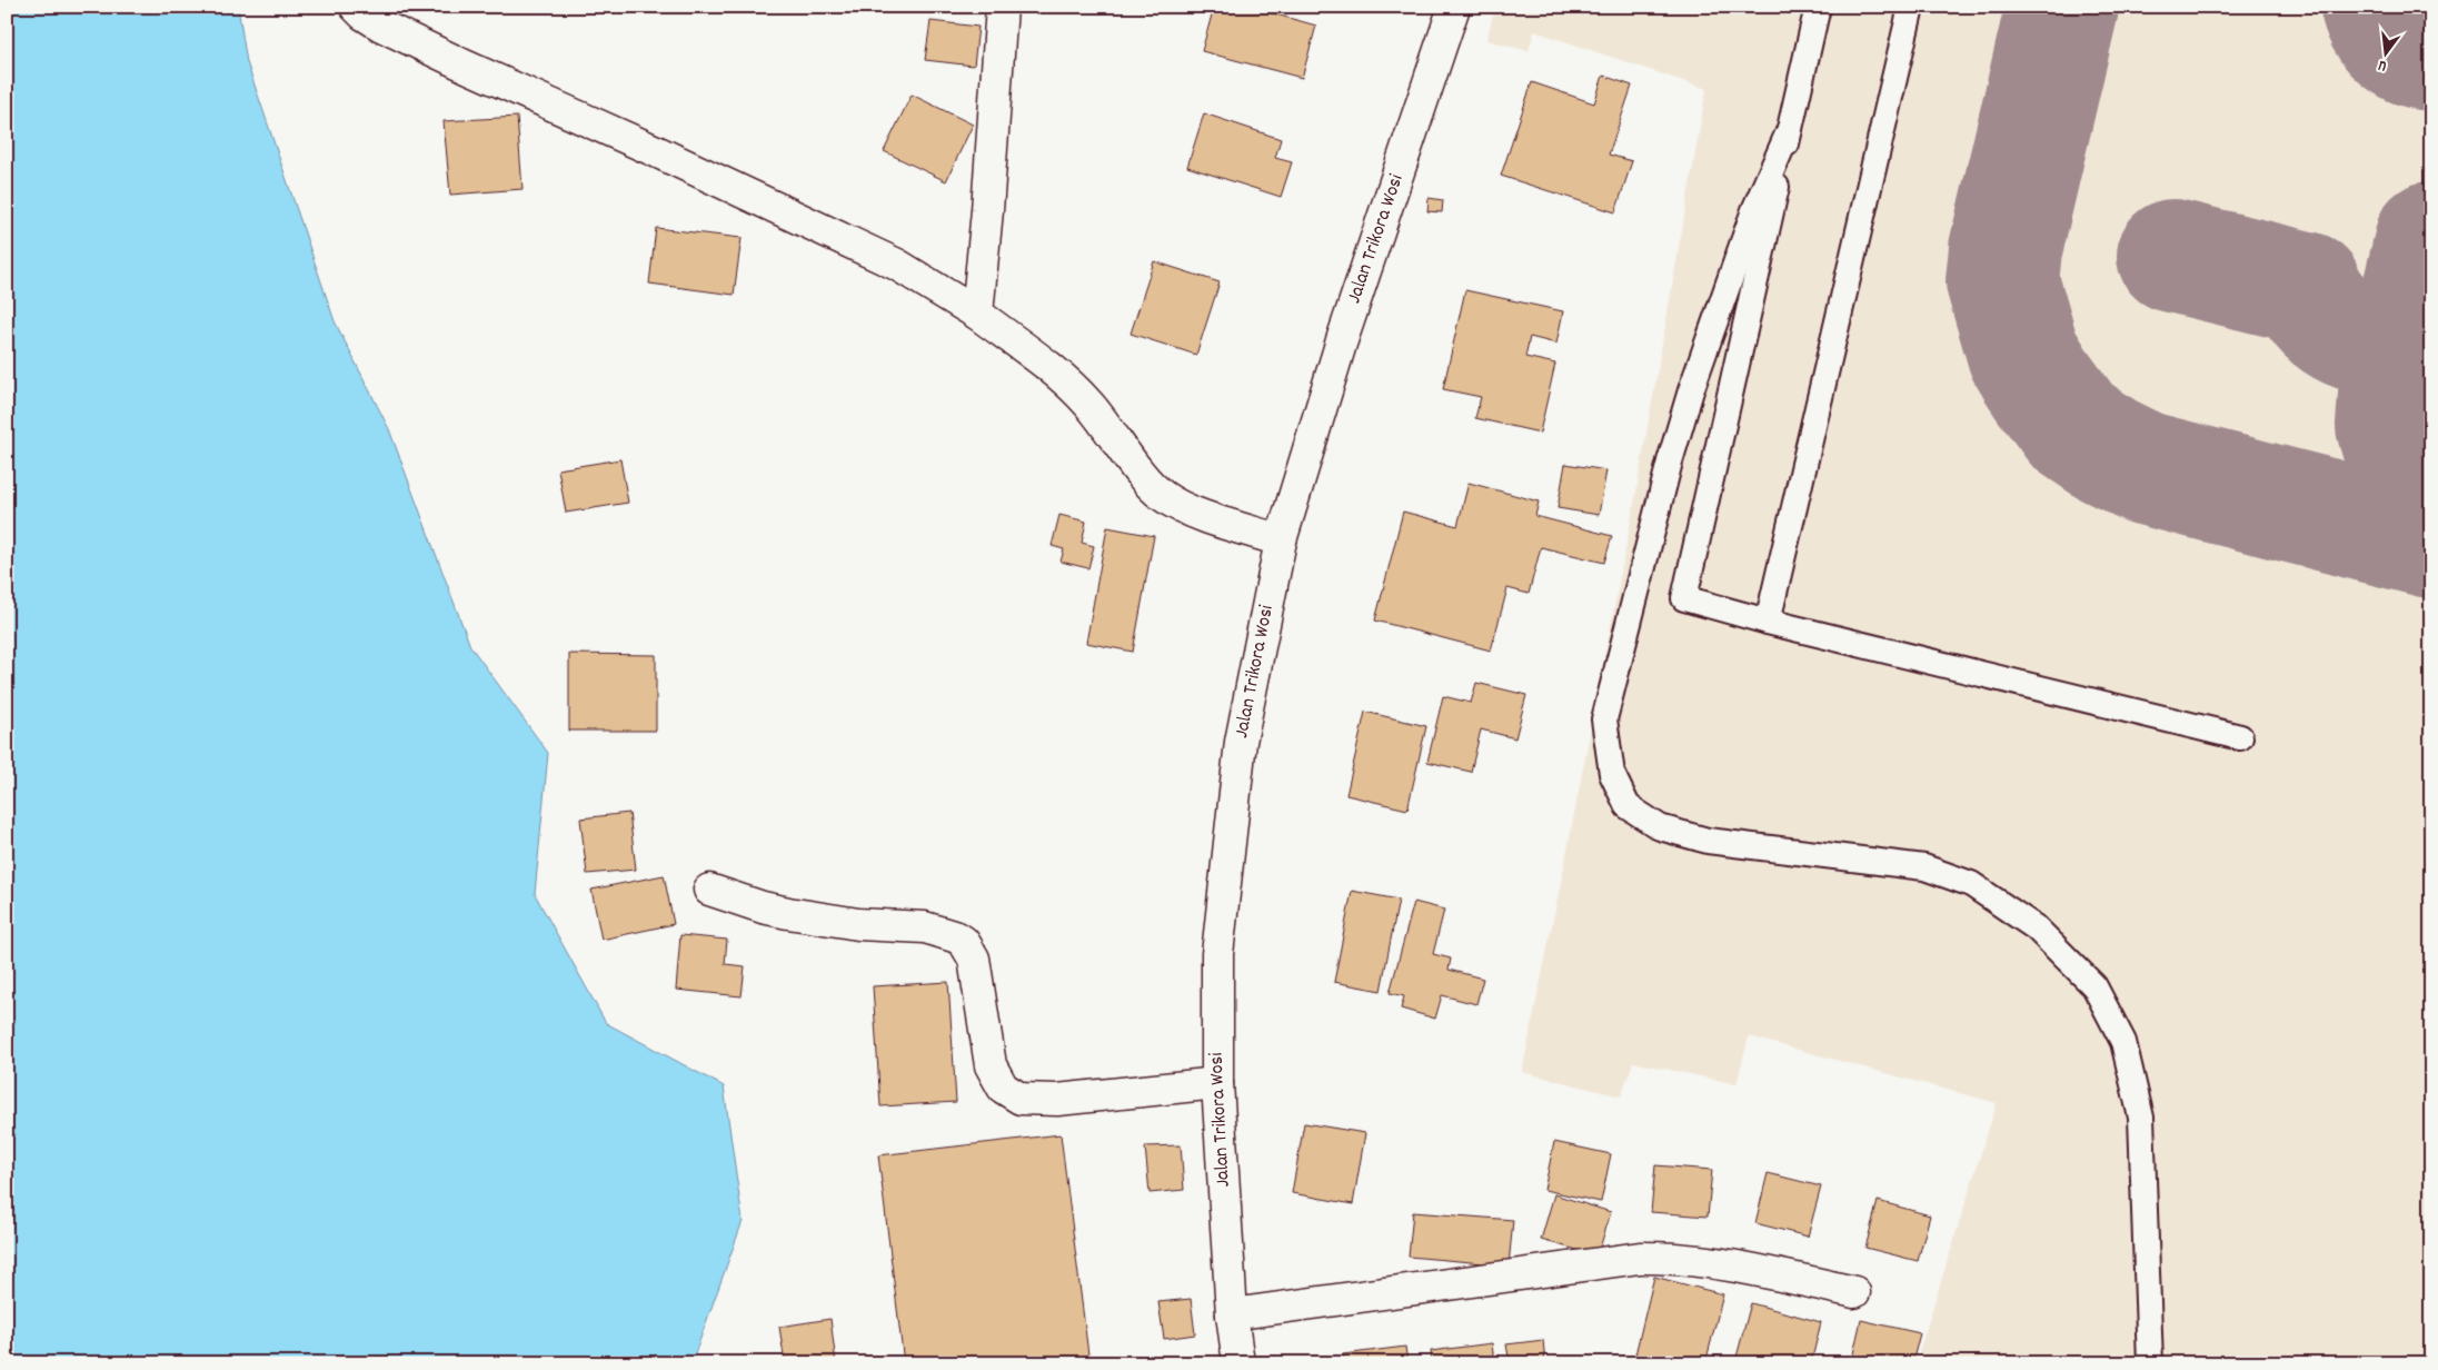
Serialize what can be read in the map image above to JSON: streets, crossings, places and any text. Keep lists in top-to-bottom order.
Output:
{
  "streets": {
    "street": ["Jalan Trikora Wosi"]
  },
  "north": "bottom"
}
